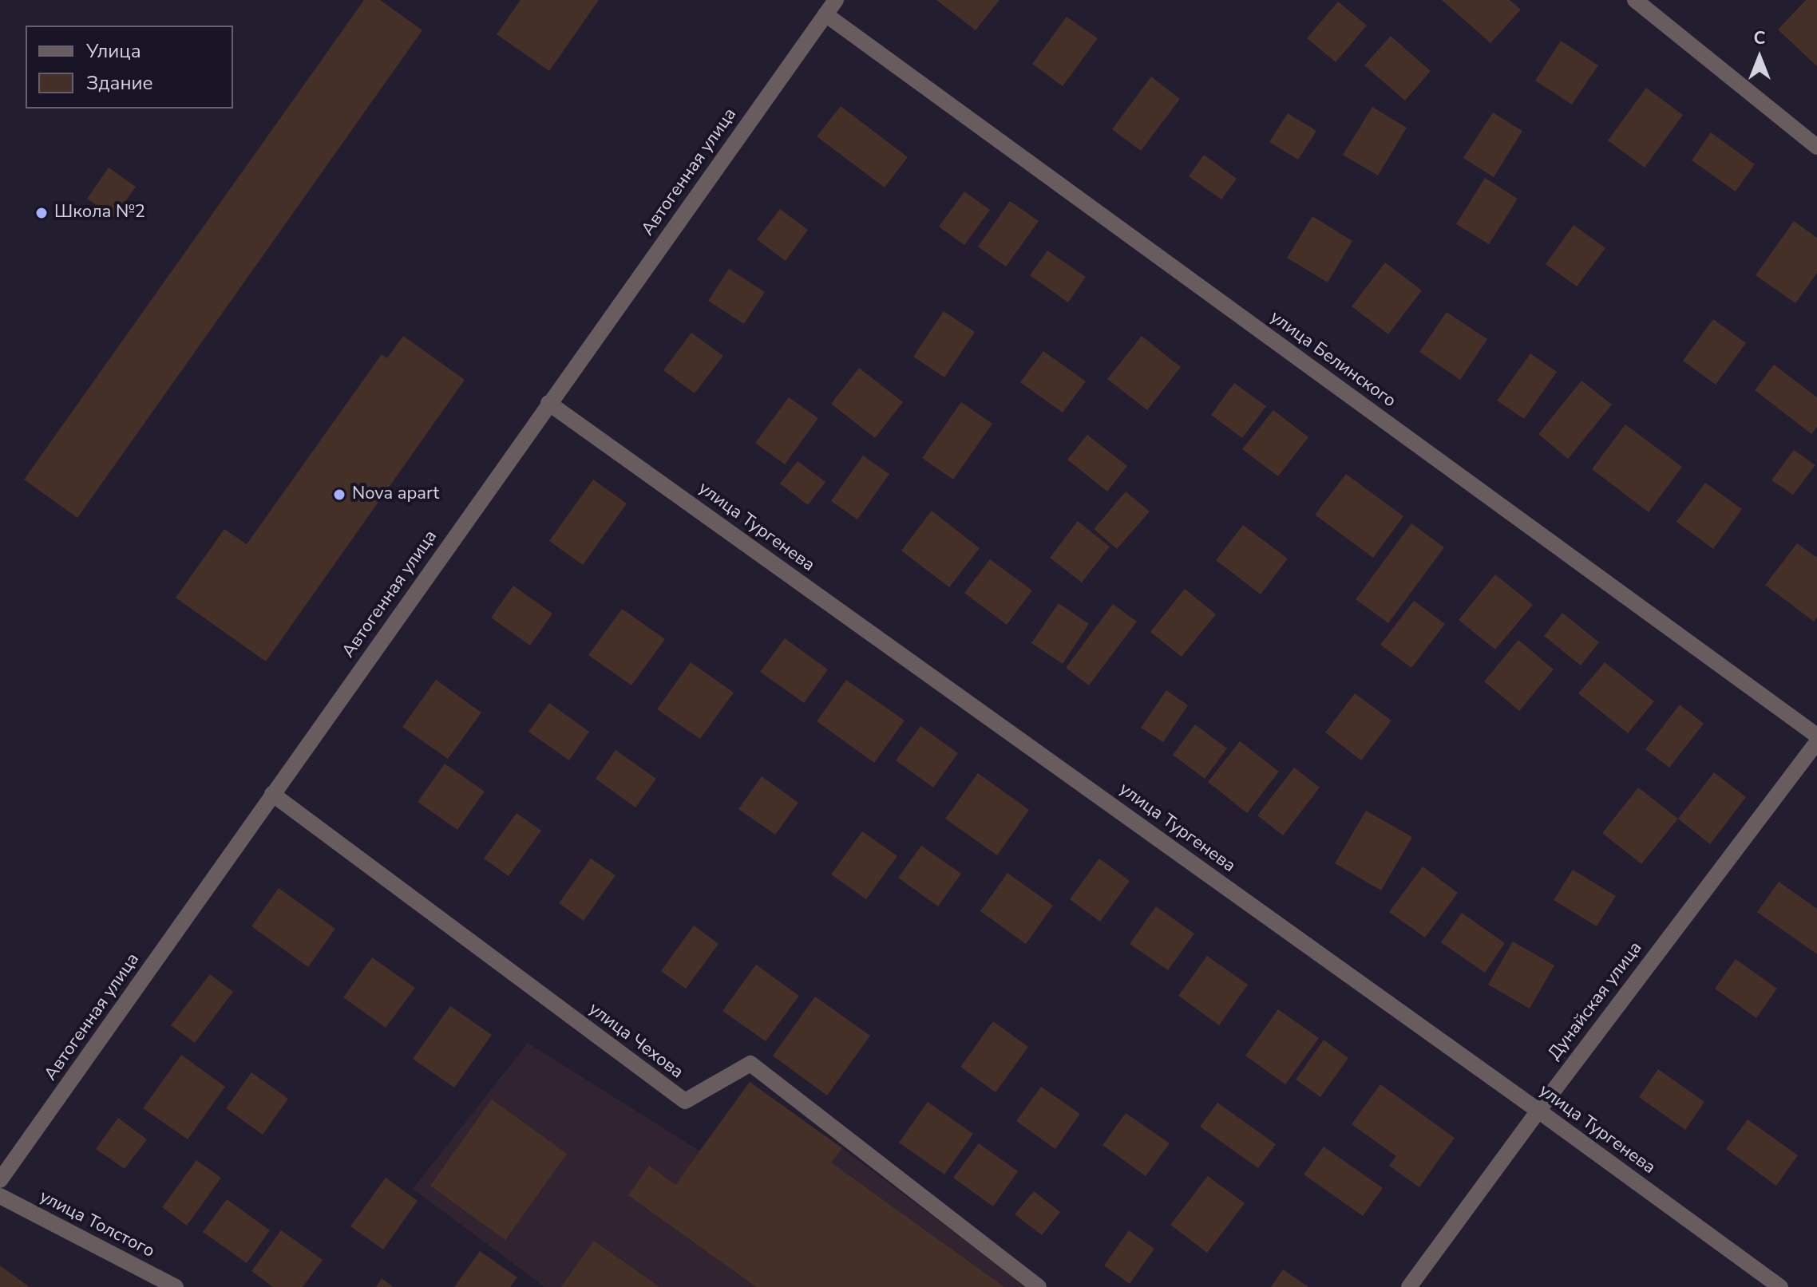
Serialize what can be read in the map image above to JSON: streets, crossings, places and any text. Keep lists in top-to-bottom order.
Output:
{
  "streets": {
    "street": [
      "Автогенная улица",
      "улица Белинского",
      "улица Тургенева",
      "Дунайская улица",
      "улица Чехова",
      "улица Толстого"
    ]
  },
  "crossings": [
    ["Автогенная улица", "улица Белинского"],
    ["Автогенная улица", "улица Тургенева"],
    ["Автогенная улица", "улица Чехова"],
    ["улица Тургенева", "Дунайская улица"]
  ],
  "places": ["Школа №2", "Nova apart"],
  "legend": ["Улица", "Здание"],
  "north": "top"
}
